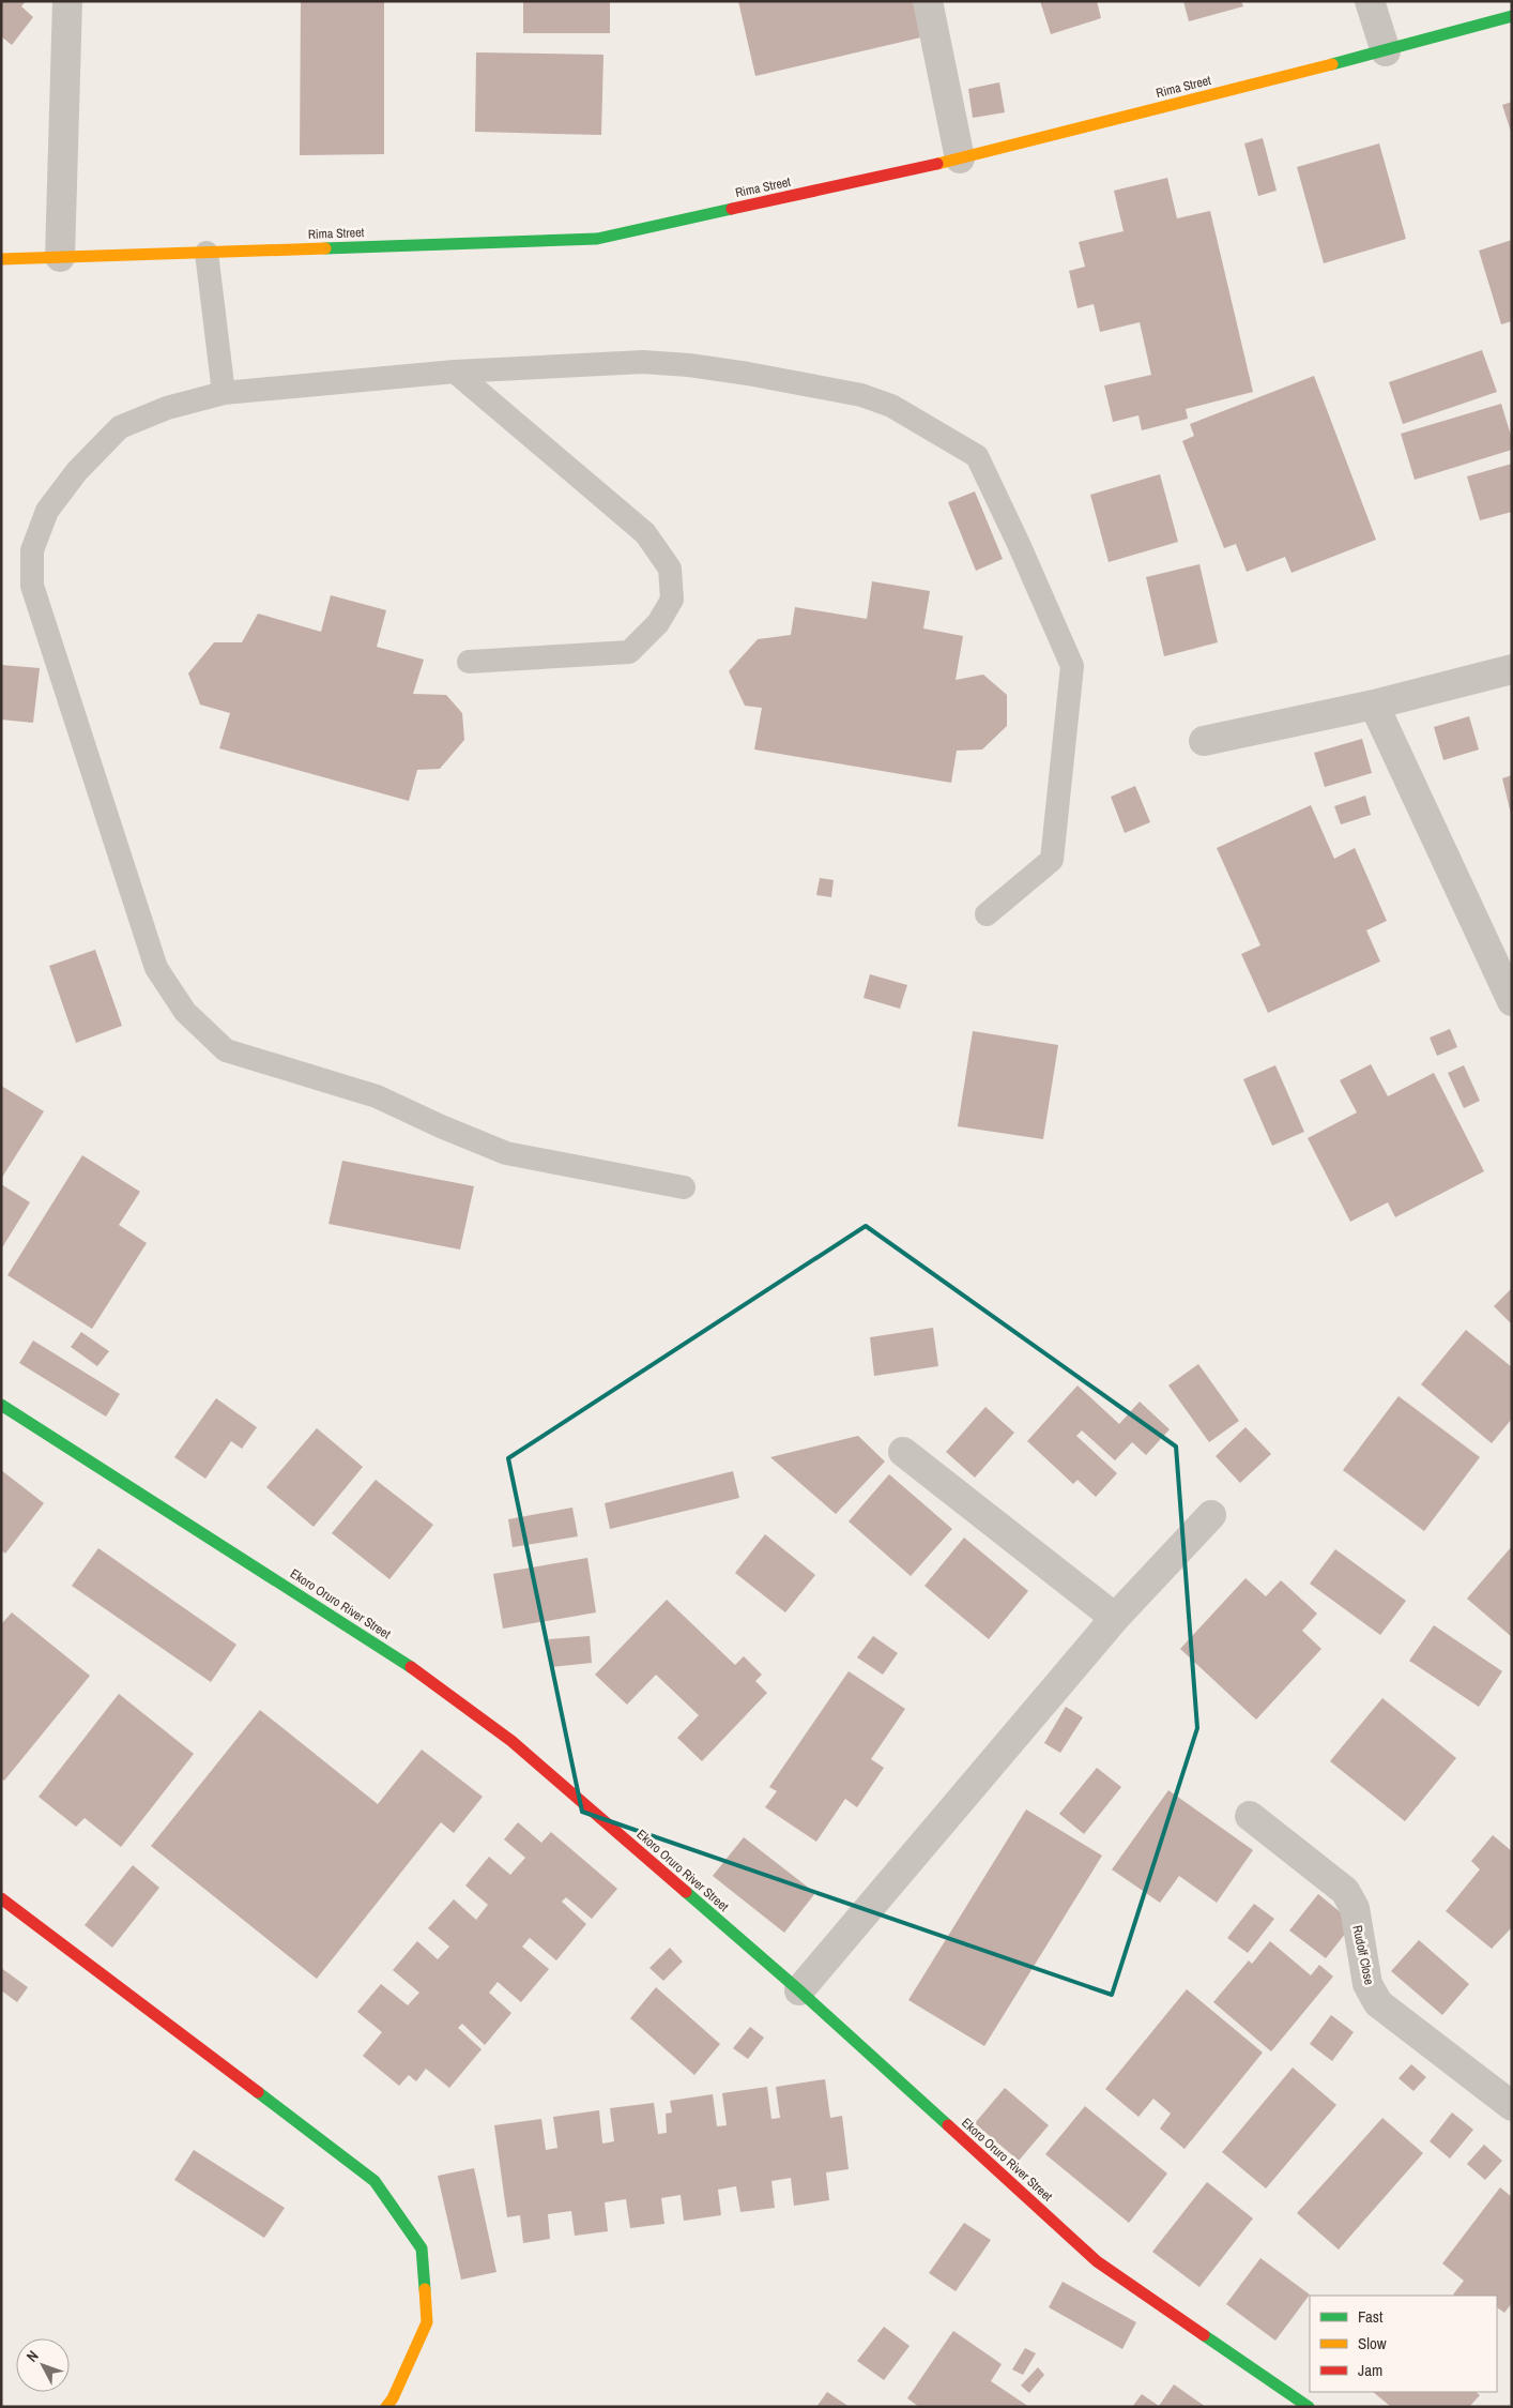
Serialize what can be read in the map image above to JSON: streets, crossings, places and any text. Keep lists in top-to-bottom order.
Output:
{
  "streets": {
    "street": ["Rima Street", "Ekoro Oruro River Street", "Rudolf Close"]
  },
  "legend": ["Fast", "Slow", "Jam"],
  "north": "top left"
}
